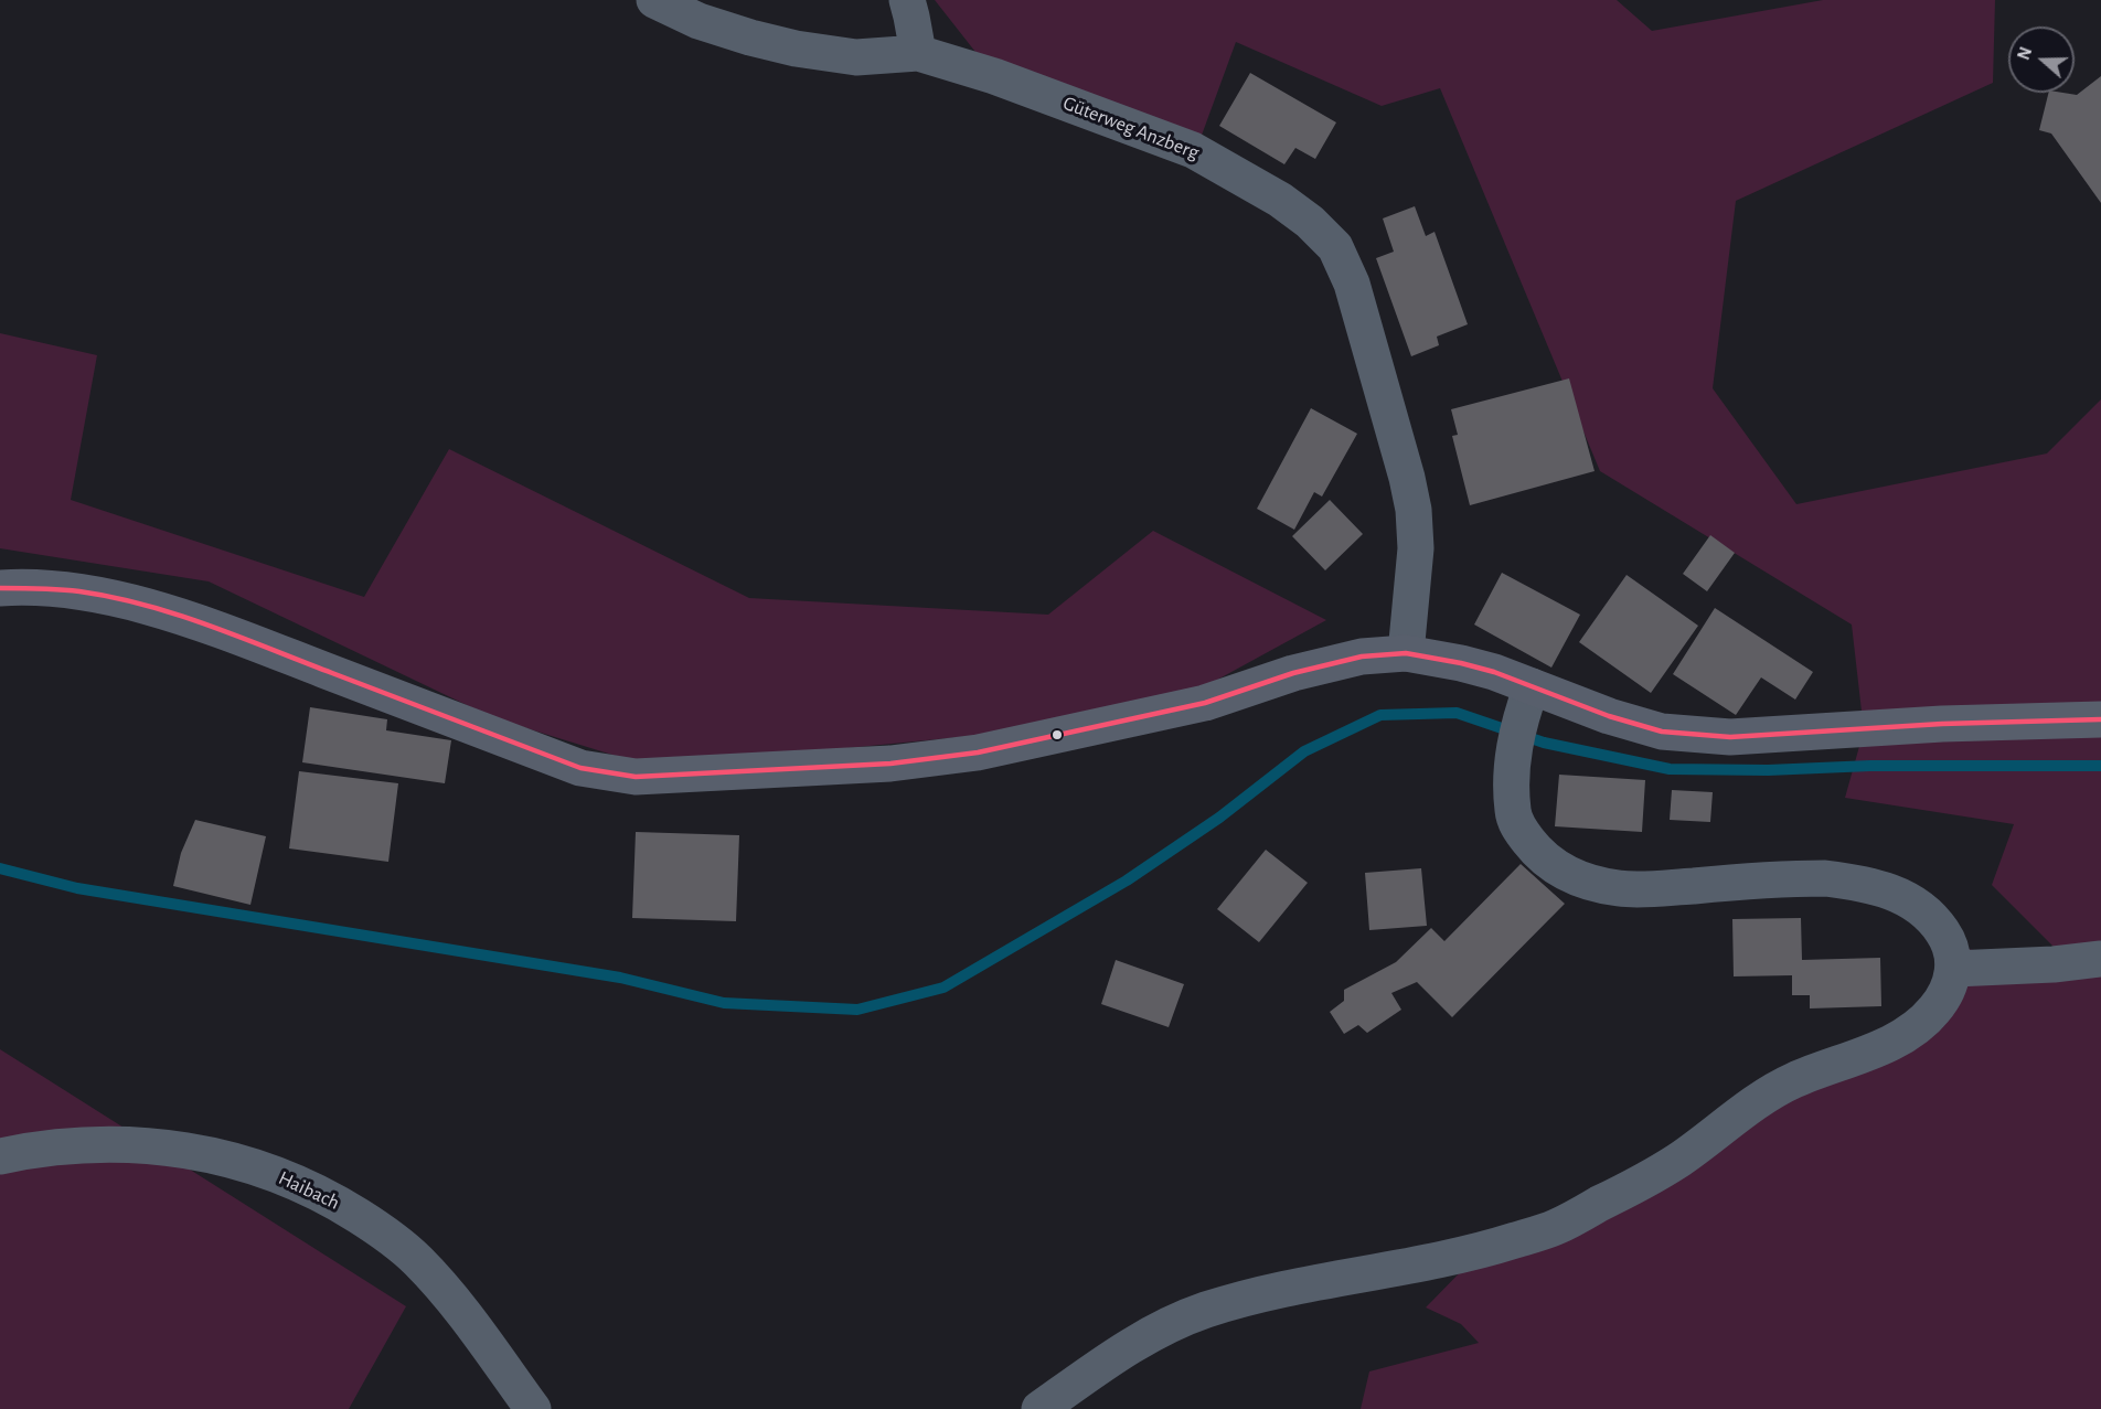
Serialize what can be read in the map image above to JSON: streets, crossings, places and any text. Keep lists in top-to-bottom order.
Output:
{
  "streets": {
    "street": ["Güterweg Anzberg", "Haibach"]
  },
  "north": "left"
}
